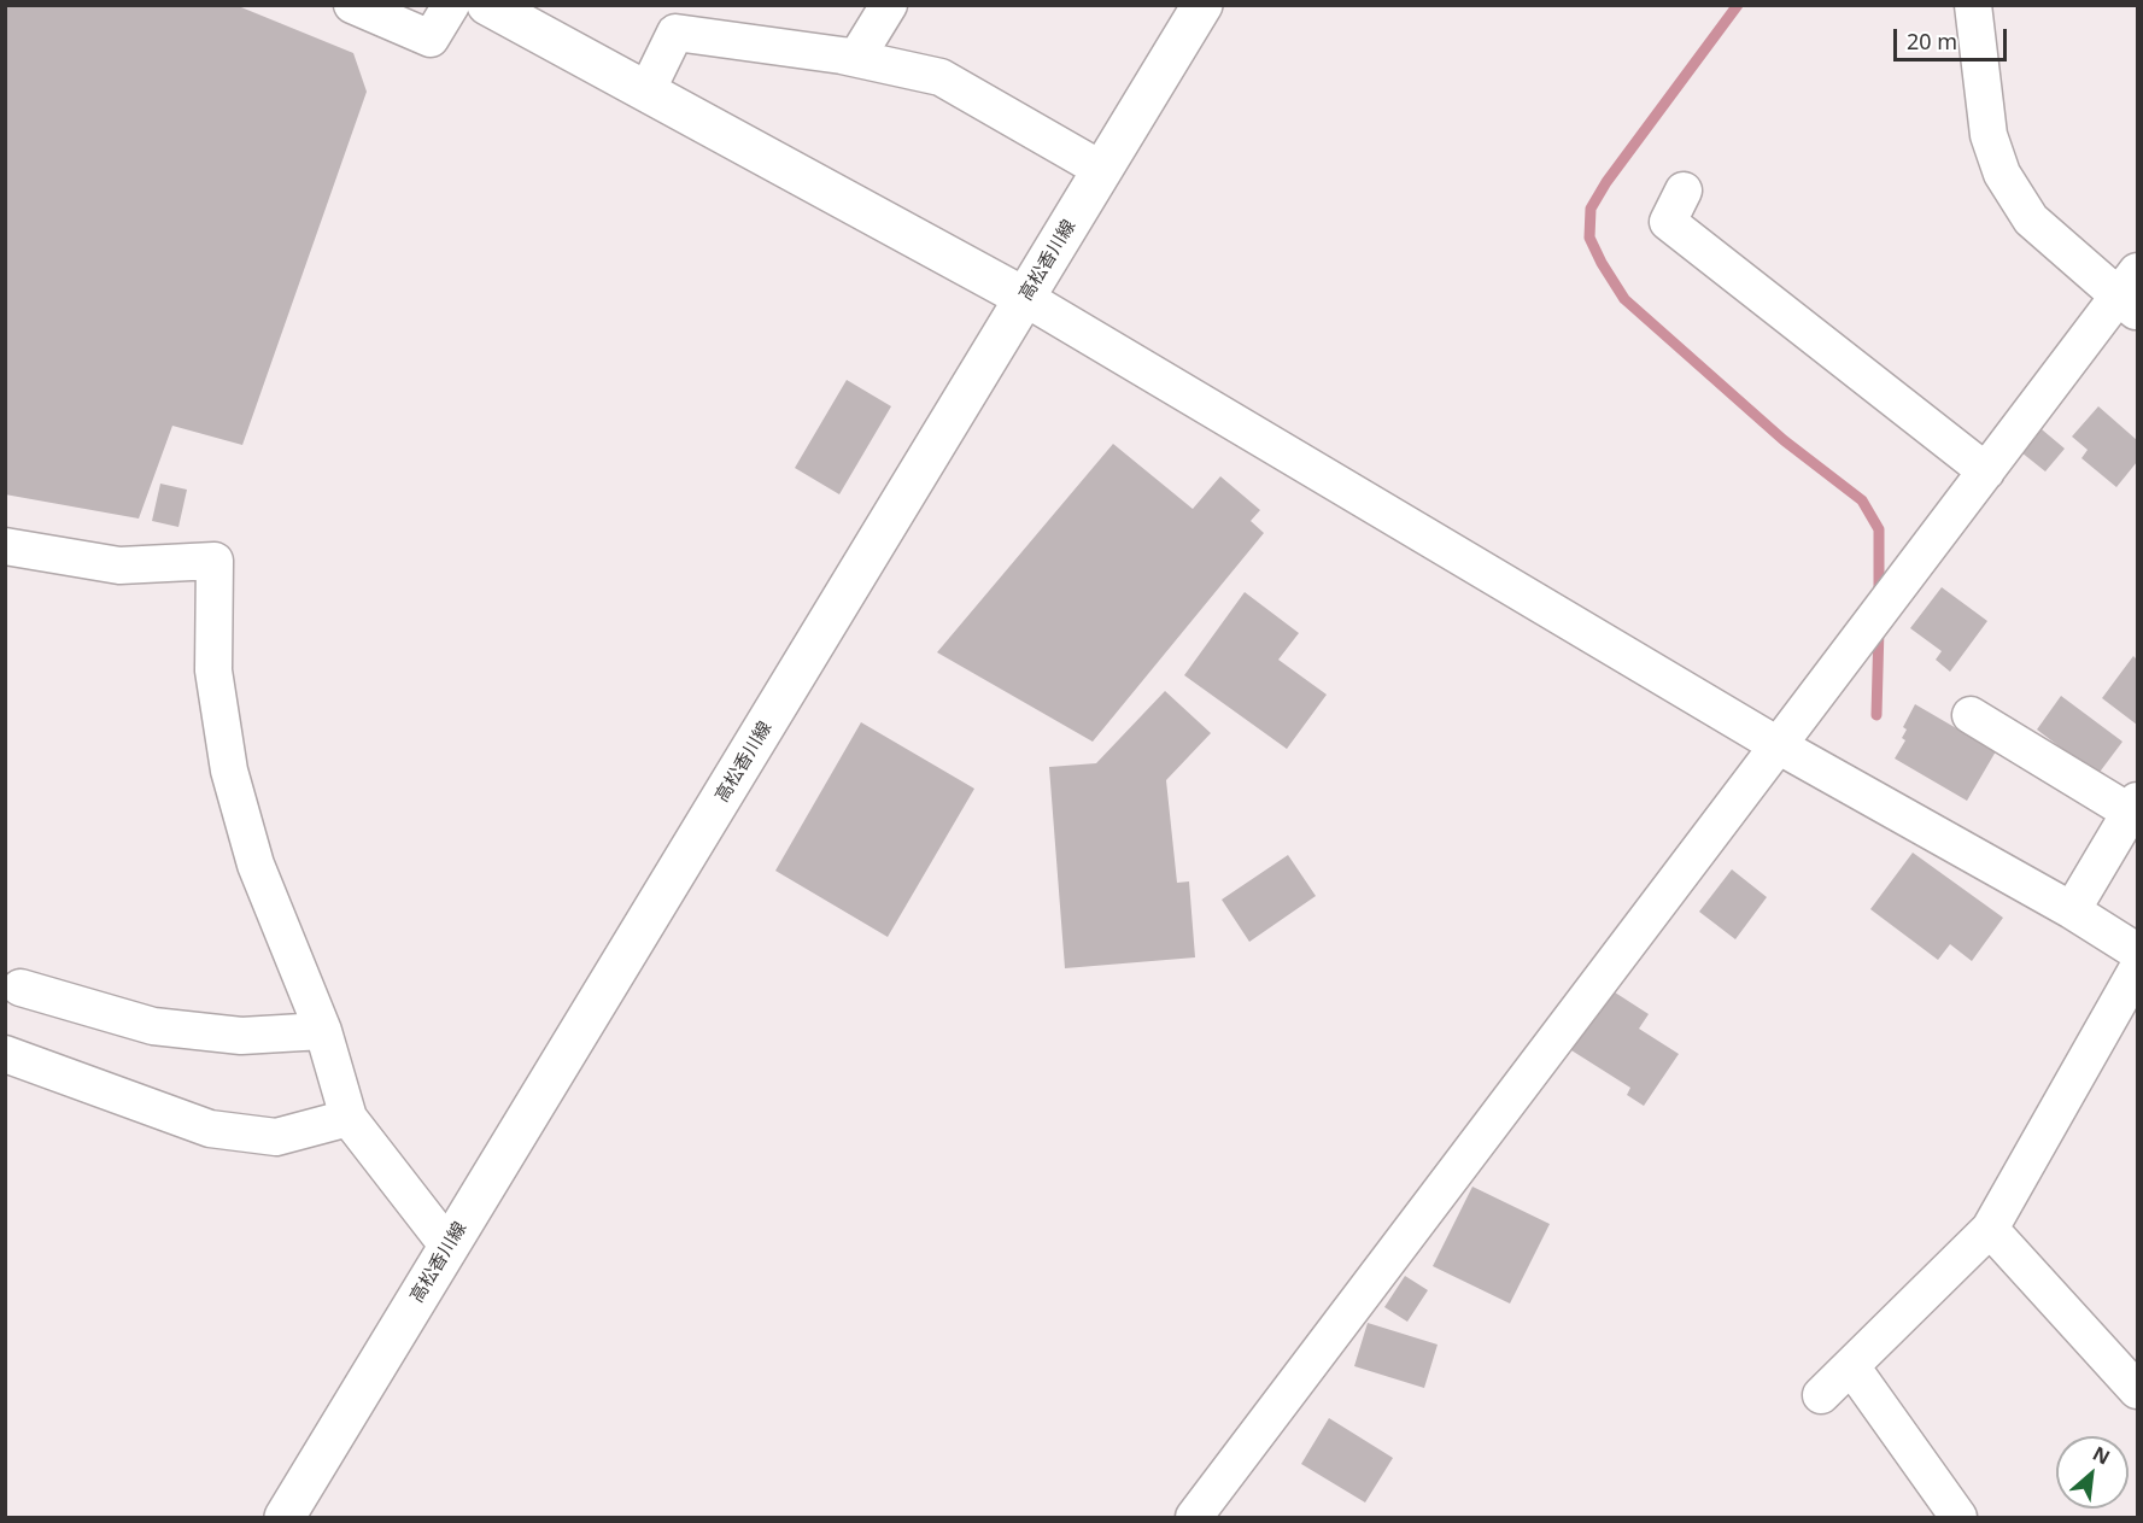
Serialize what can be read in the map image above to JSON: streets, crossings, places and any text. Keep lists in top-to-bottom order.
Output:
{
  "streets": {
    "main road": ["高松香川線"]
  },
  "scale_bar": "20 m",
  "north": "top right"
}
